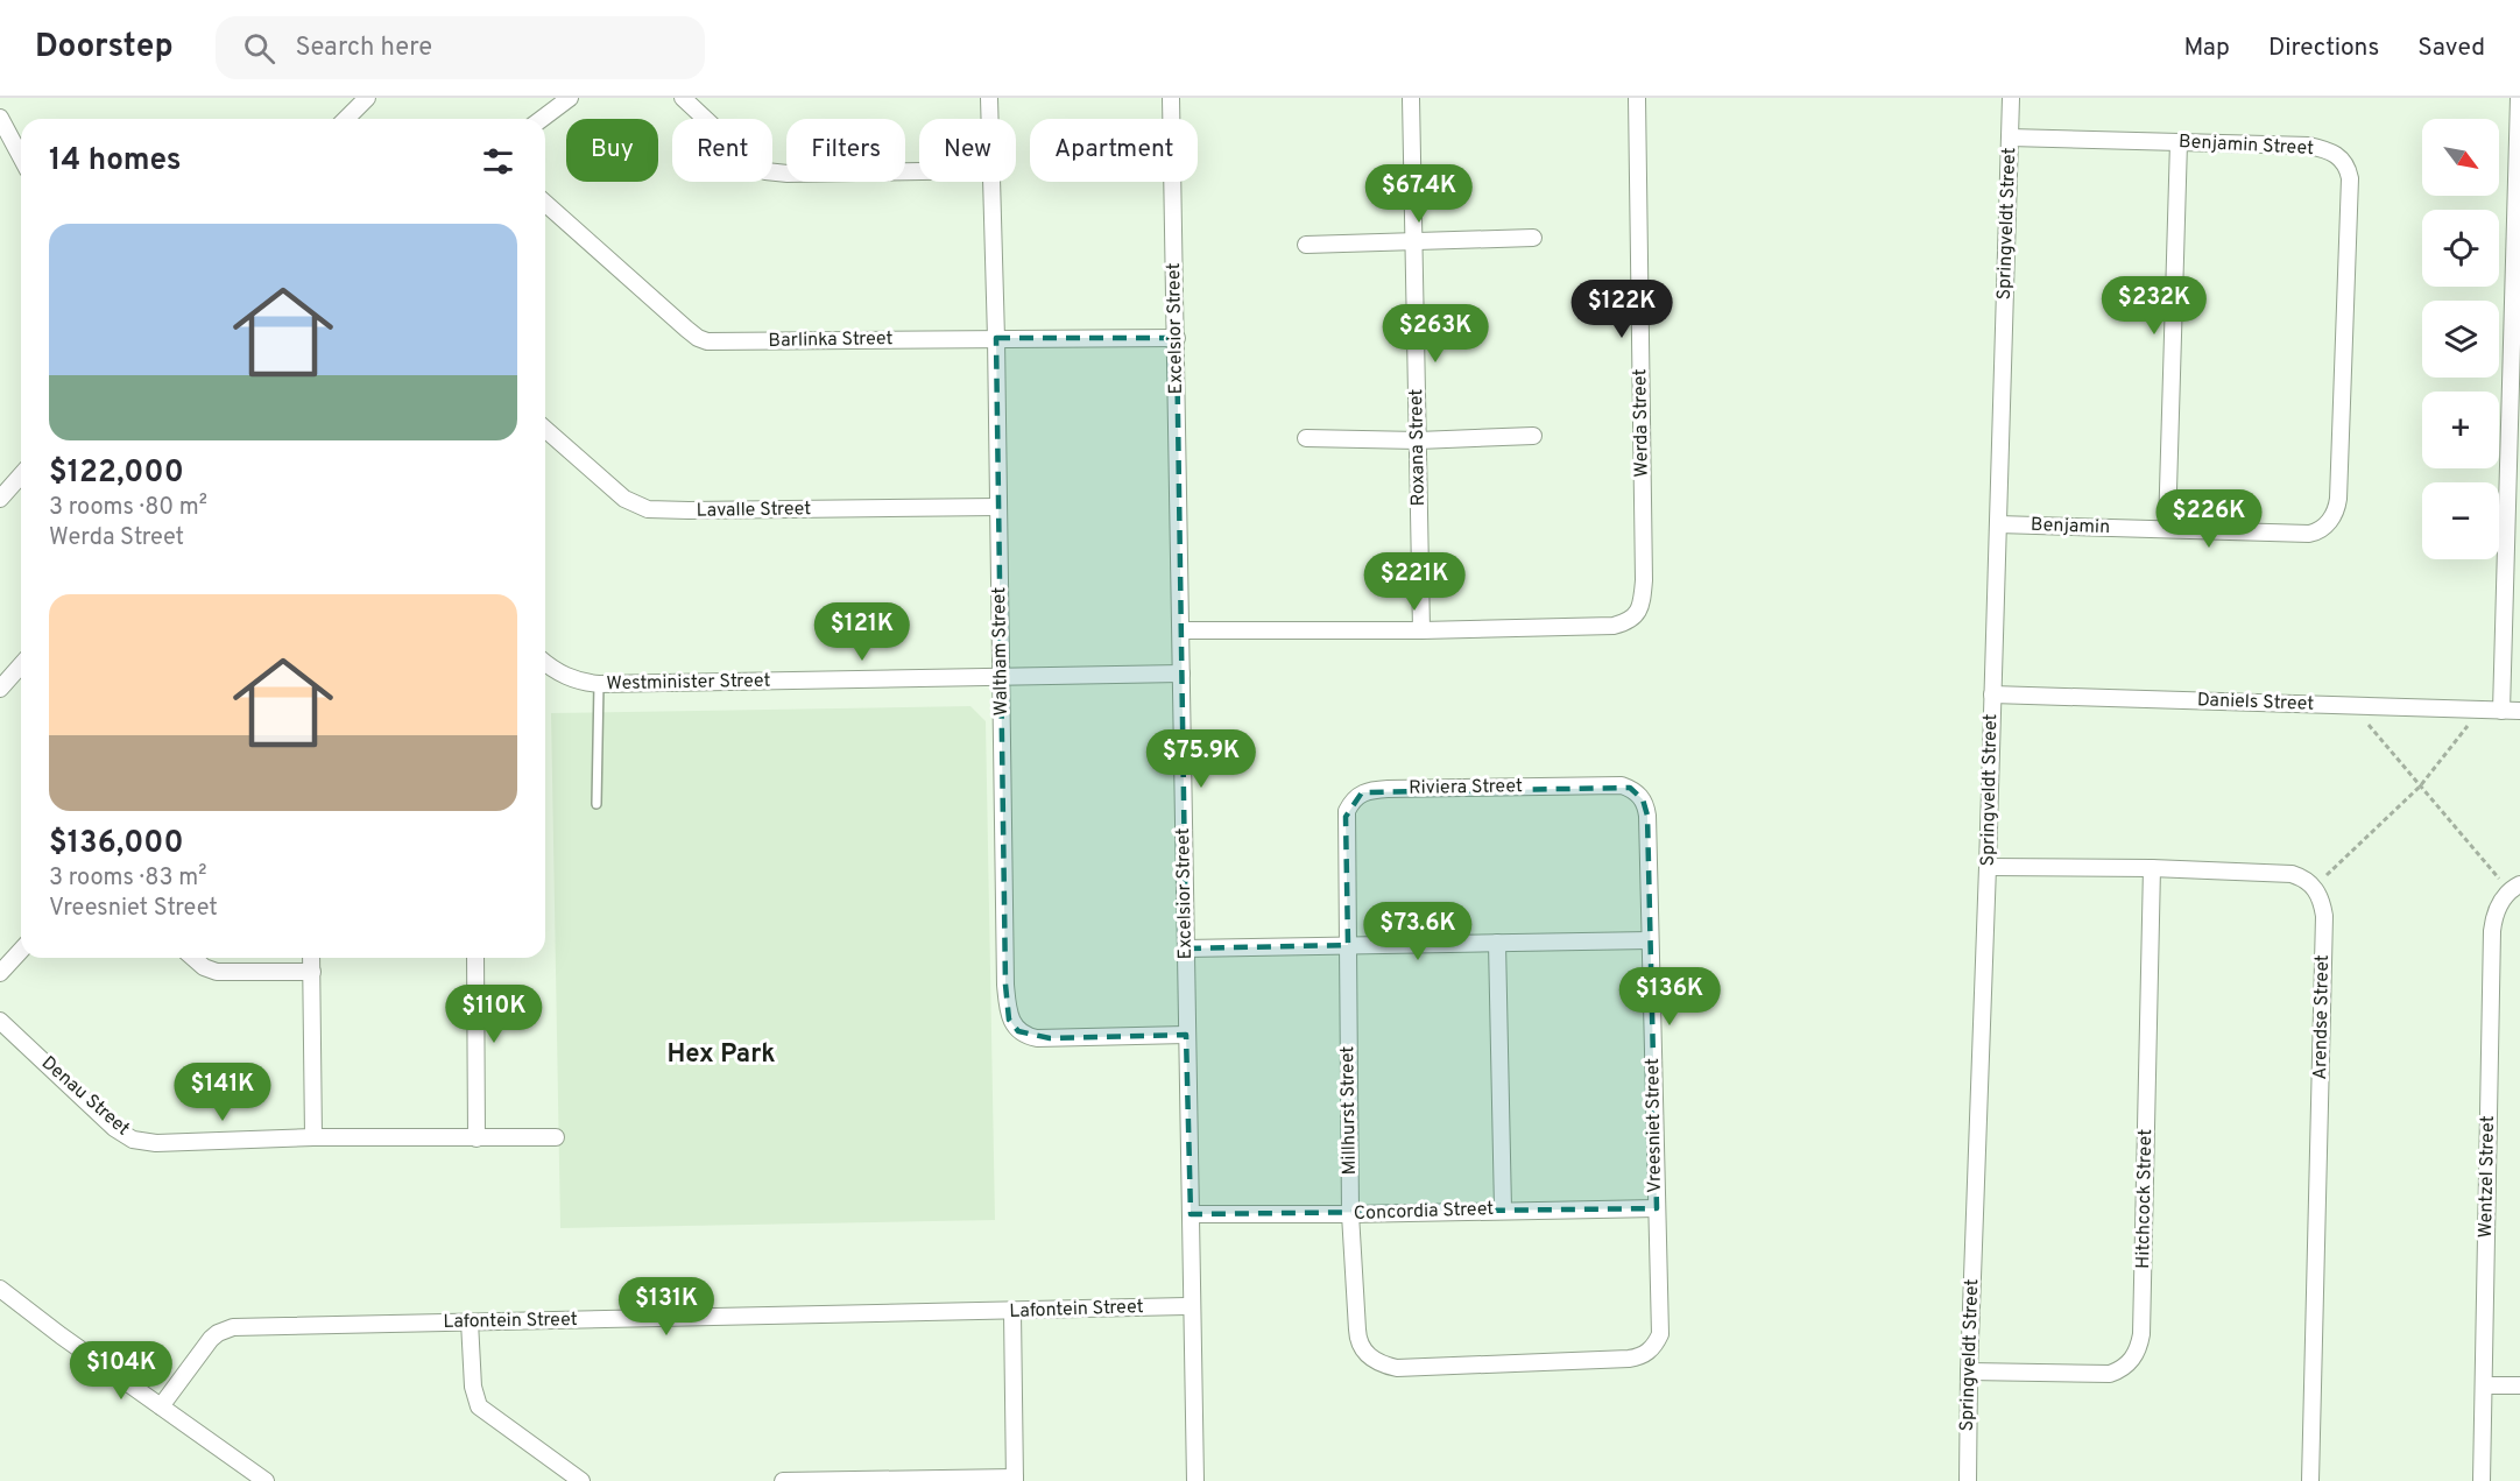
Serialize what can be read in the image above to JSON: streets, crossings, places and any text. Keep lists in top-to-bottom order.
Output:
{
  "streets": {
    "street": [
      "Benjamin Street",
      "Springveldt Street",
      "Excelsior Street",
      "Barlinka Street",
      "Werda Street",
      "Roxana Street",
      "Lavalle Street",
      "Benjamin",
      "Waltham Street",
      "Westminister Street",
      "Daniels Street",
      "Riviera Street",
      "Arendse Street",
      "Denau Street",
      "Millhurst Street",
      "Vreesniet Street",
      "Wentzel Street",
      "Hitchcock Street",
      "Concordia Street",
      "Lafontein Street"
    ]
  },
  "crossings": [
    ["Benjamin Street", "Springveldt Street"],
    ["Benjamin Street", "Benjamin"],
    ["Springveldt Street", "Benjamin"],
    ["Springveldt Street", "Daniels Street"],
    ["Springveldt Street", "Hitchcock Street"],
    ["Excelsior Street", "Barlinka Street"],
    ["Excelsior Street", "Waltham Street"],
    ["Excelsior Street", "Westminister Street"],
    ["Excelsior Street", "Concordia Street"],
    ["Excelsior Street", "Lafontein Street"],
    ["Barlinka Street", "Waltham Street"],
    ["Werda Street", "Roxana Street"],
    ["Lavalle Street", "Waltham Street"],
    ["Waltham Street", "Westminister Street"],
    ["Riviera Street", "Millhurst Street"],
    ["Riviera Street", "Vreesniet Street"],
    ["Millhurst Street", "Vreesniet Street"],
    ["Millhurst Street", "Concordia Street"],
    ["Vreesniet Street", "Concordia Street"]
  ],
  "districts": ["Hex Park"],
  "north": "bottom right",
  "page": {
    "header": "Doorstep",
    "search": "Search here",
    "nav": ["Map", "Directions", "Saved"],
    "map_buttons": ["+", "−"],
    "chip": [
      "Buy",
      "Rent",
      "Filters",
      "New",
      "Apartment"
    ],
    "heading": "14 homes",
    "price": [
      "$67.4K",
      "$232K",
      "$122K",
      "$263K",
      "$226K",
      "$221K",
      "$121K",
      "$75.9K",
      "$73.6K",
      "$136K",
      "$110K",
      "$141K",
      "$131K",
      "$104K"
    ],
    "list": [
      {
        "name": "$122,000",
        "note": "3 rooms · 80 m² · Werda Street"
      },
      {
        "name": "$136,000",
        "note": "3 rooms · 83 m² · Vreesniet Street"
      }
    ]
  }
}
